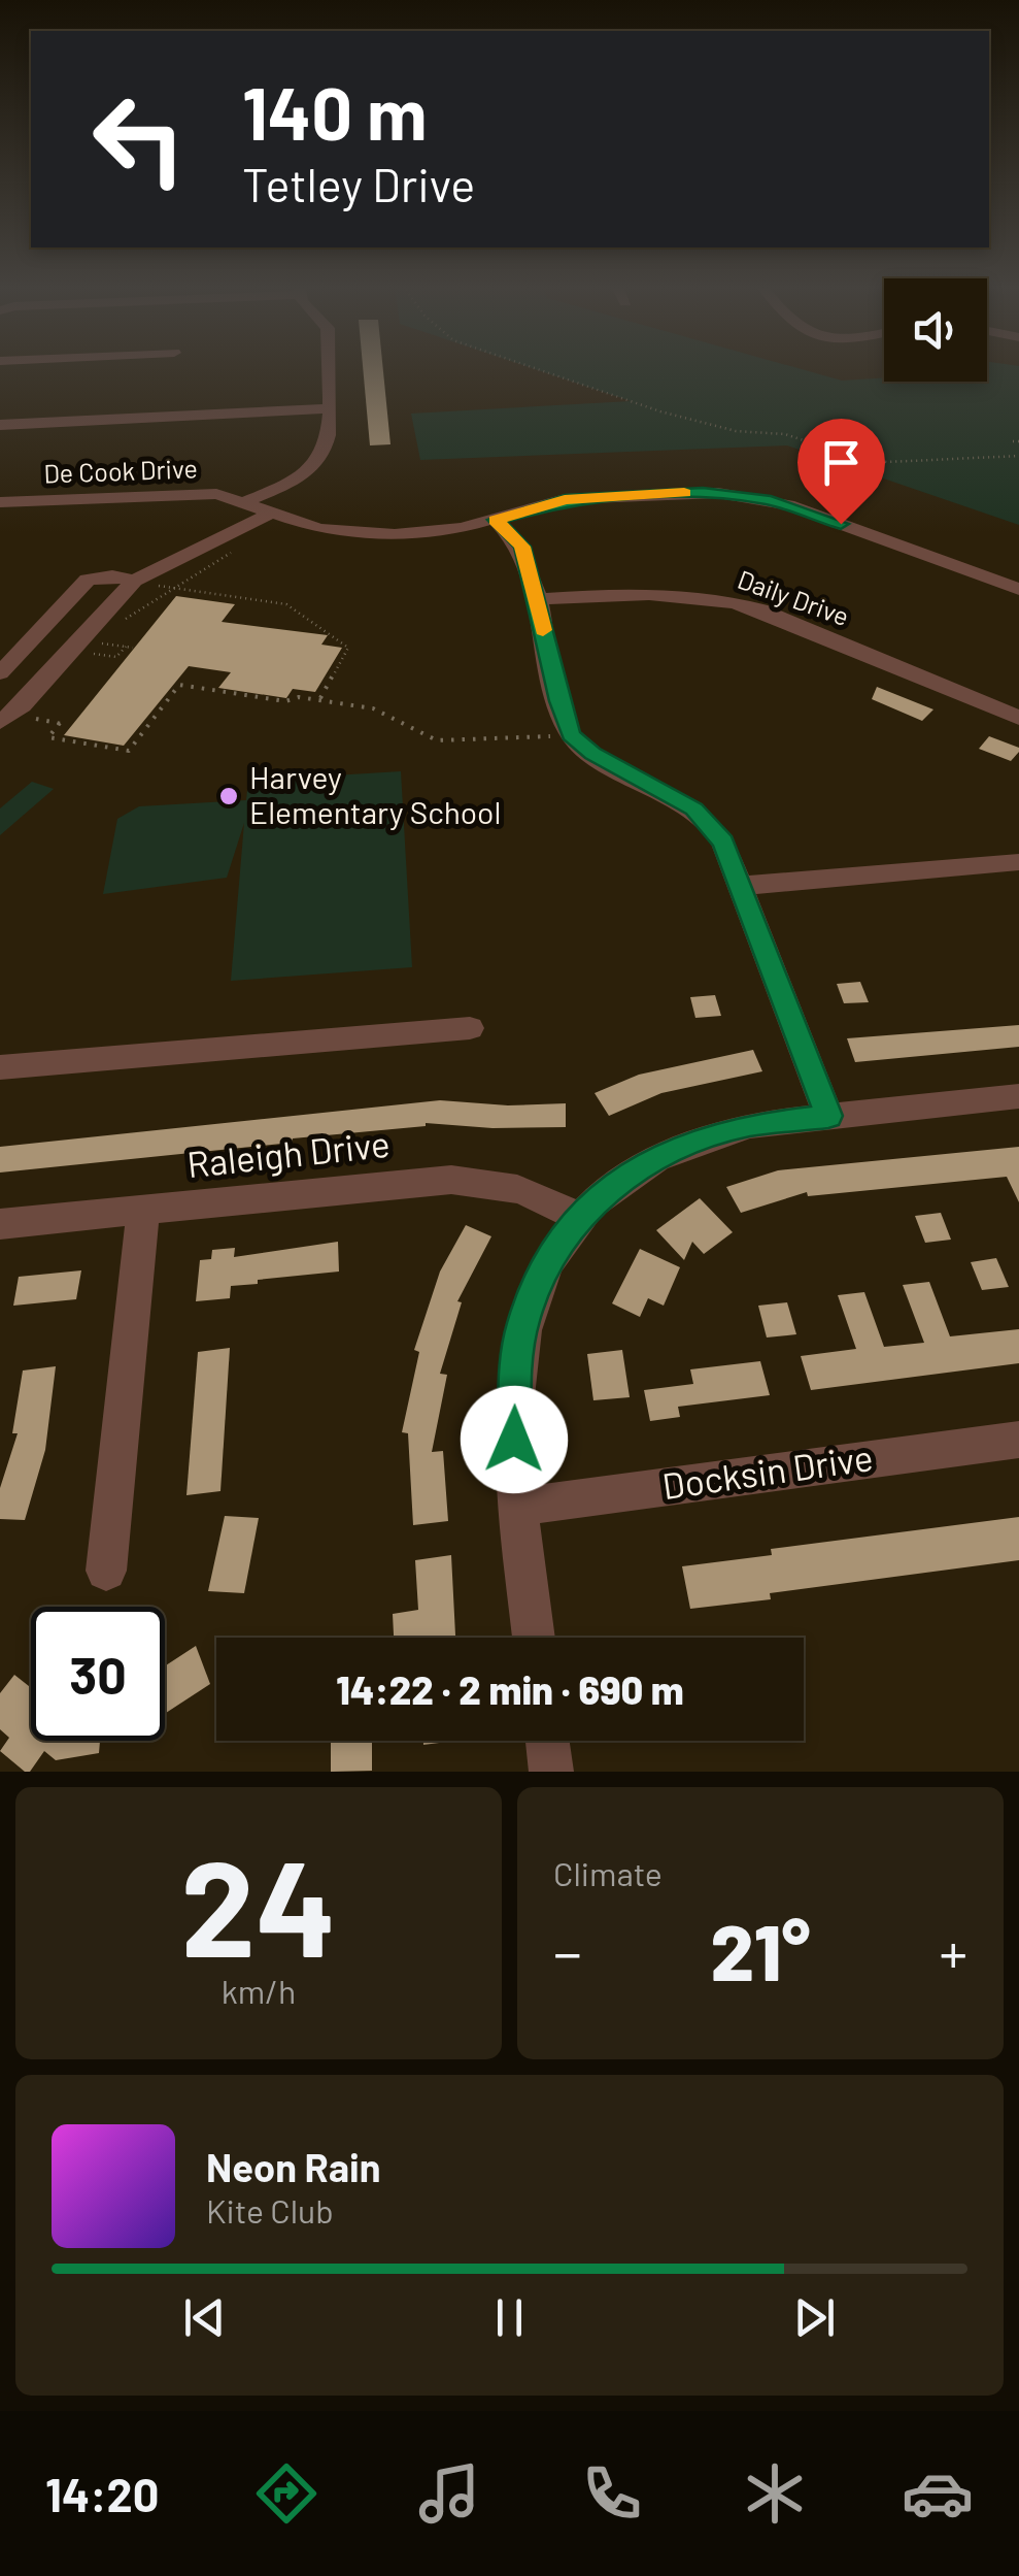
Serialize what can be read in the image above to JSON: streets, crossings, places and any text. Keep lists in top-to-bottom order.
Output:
{
  "streets": {
    "street": [
      "De Cook Drive",
      "Daily Drive",
      "Raleigh Drive",
      "Docksin Drive"
    ]
  },
  "places": ["Harvey Elementary School"],
  "page": {
    "turn": ["140 m", "Tetley Drive"],
    "limit": "30",
    "trip": "14:22 · 2 min · 690 m",
    "tile": [
      ["24", "km/h"],
      "Climate"
    ],
    "heat": ["−", "21°", "+"],
    "song": ["Neon Rain", "Kite Club"],
    "tabs": "14:20"
  }
}
